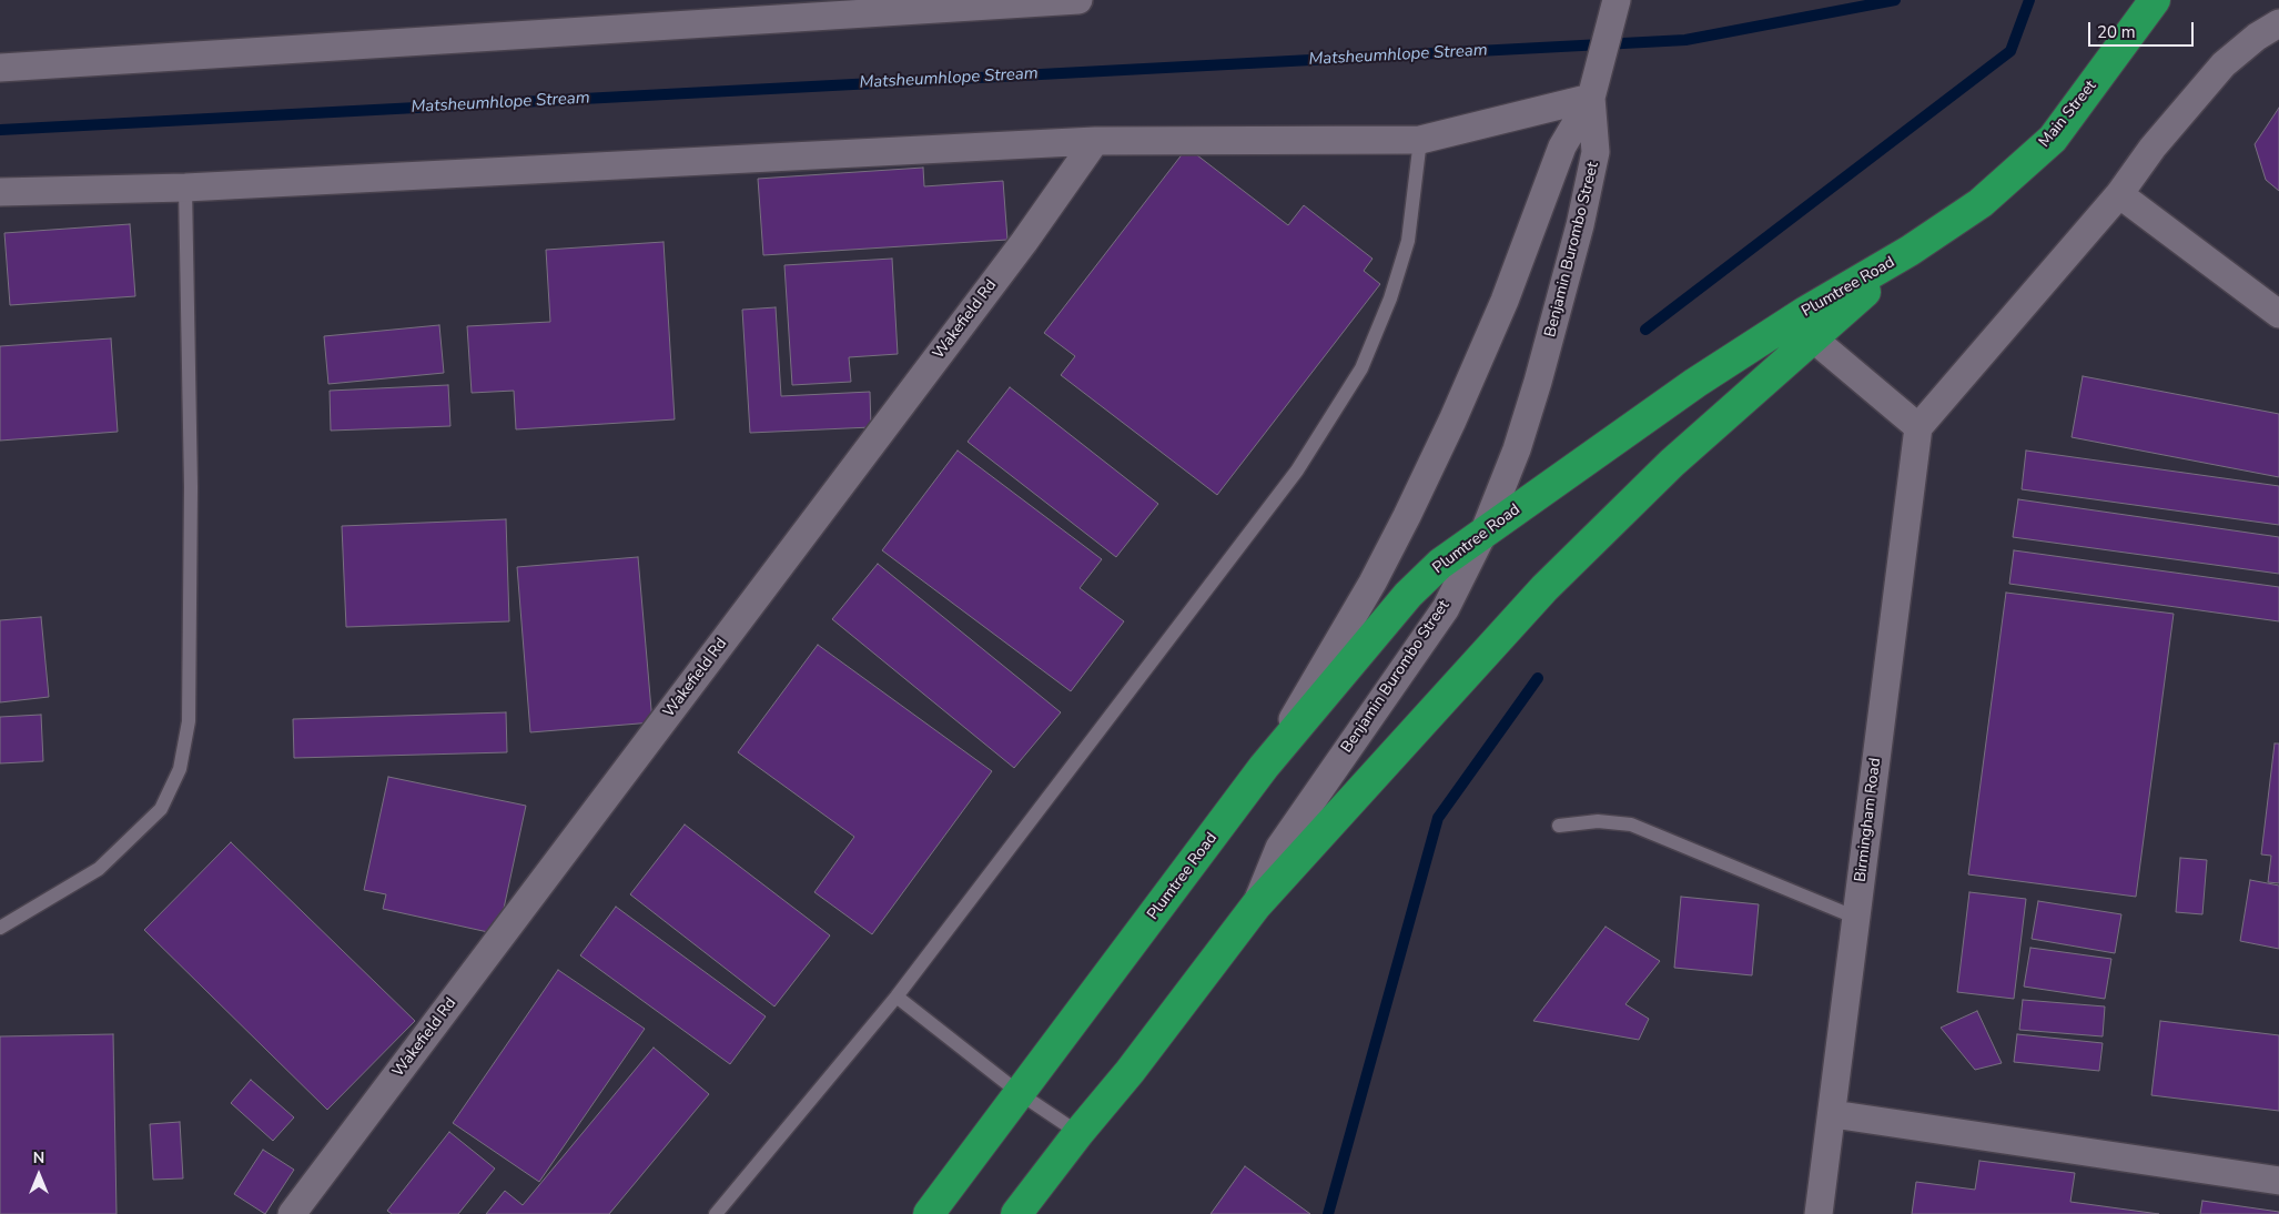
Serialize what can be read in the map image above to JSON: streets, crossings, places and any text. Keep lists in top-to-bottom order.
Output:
{
  "streets": {
    "highway": ["Main Street", "Plumtree Road"],
    "street": ["Benjamin Burombo Street", "Wakefield Rd", "Birmingham Road"]
  },
  "crossings": [
    ["Main Street", "Plumtree Road"],
    ["Benjamin Burombo Street", "Plumtree Road"]
  ],
  "water": ["Matsheumhlope Stream"],
  "scale_bar": "20 m",
  "north": "top"
}
